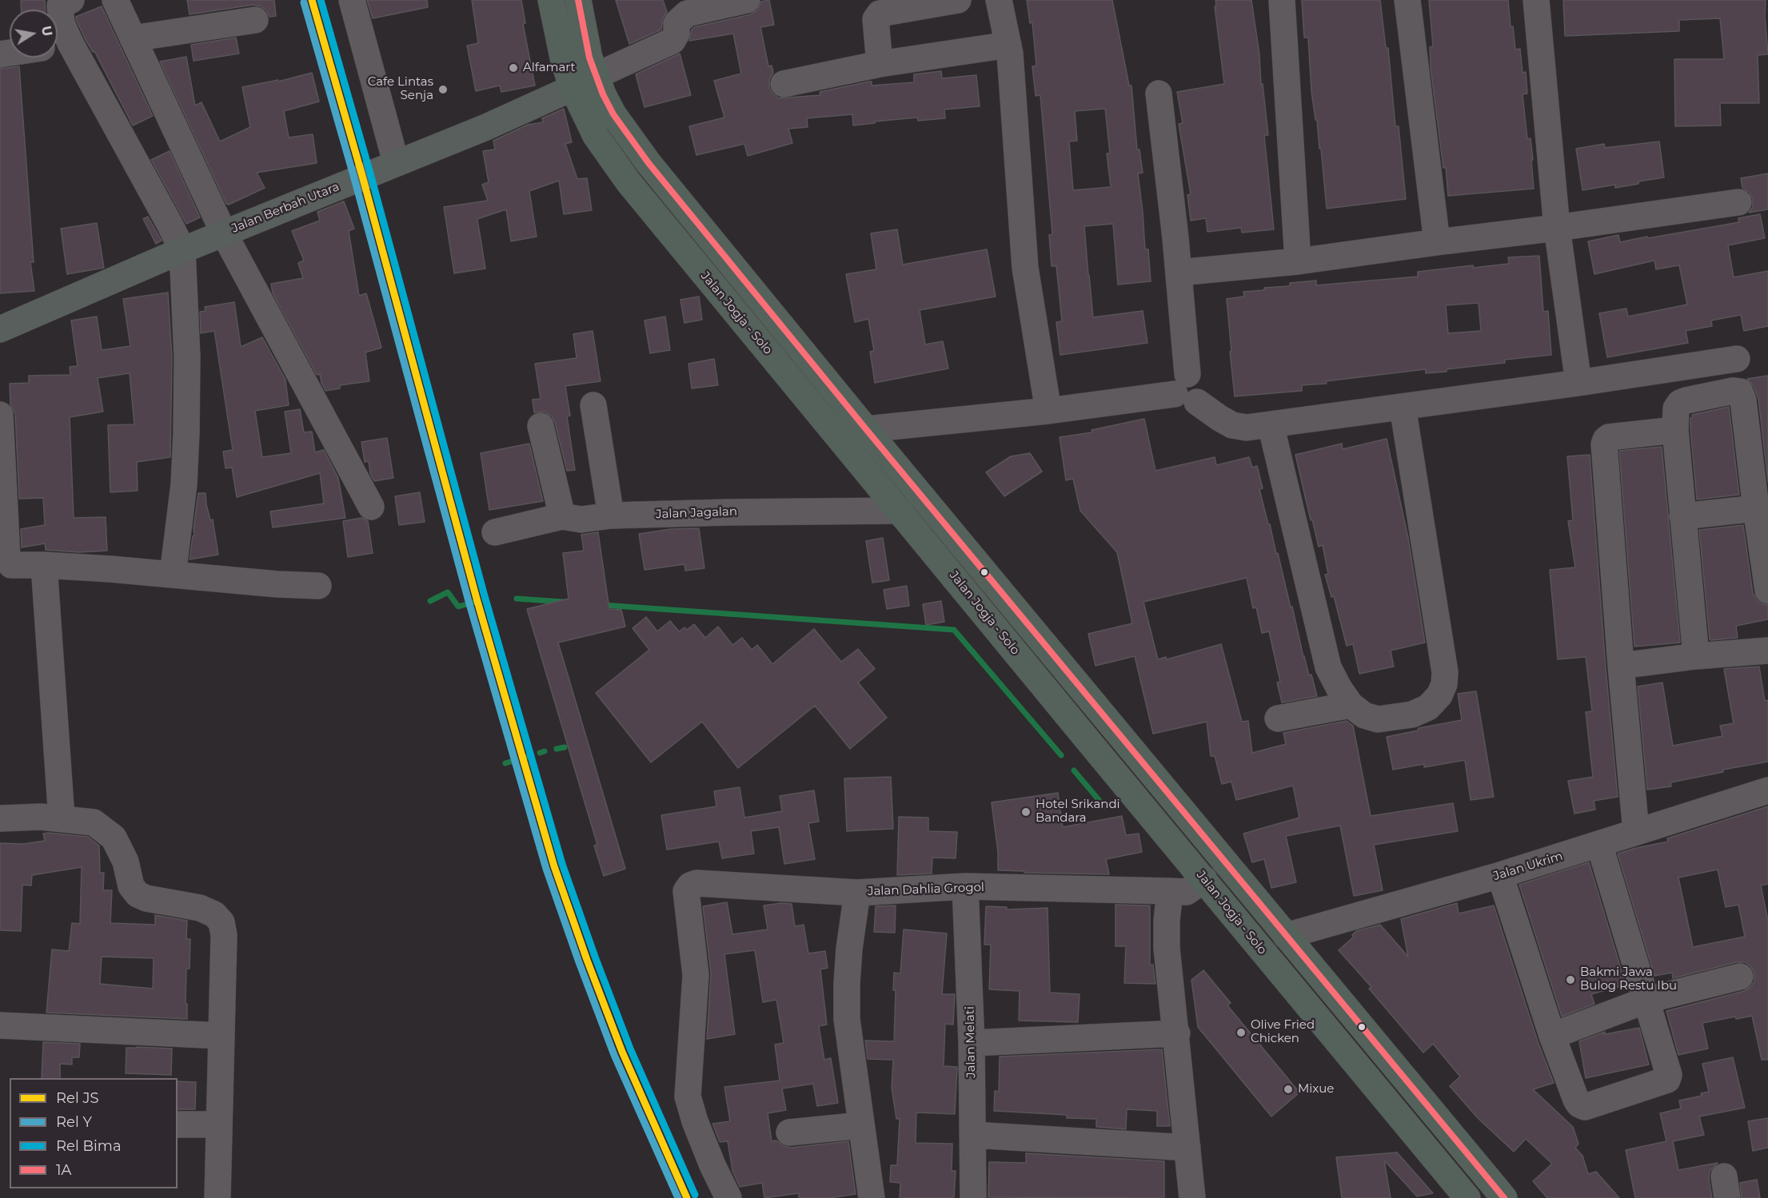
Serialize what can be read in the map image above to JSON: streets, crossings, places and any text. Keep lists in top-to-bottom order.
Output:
{
  "streets": {
    "highway": ["Jalan Jogja - Solo"],
    "main road": ["Jalan Berbah Utara"],
    "street": [
      "Jalan Jagalan",
      "Jalan Ukrim",
      "Jalan Dahlia Grogol",
      "Jalan Melati"
    ]
  },
  "crossings": [
    ["Jalan Berbah Utara", "Jalan Jogja - Solo"],
    ["Jalan Jogja - Solo", "Jalan Jagalan"],
    ["Jalan Jogja - Solo", "Jalan Dahlia Grogol"],
    ["Jalan Dahlia Grogol", "Jalan Melati"]
  ],
  "places": [
    "Alfamart",
    "Cafe Lintas Senja",
    "Hotel Srikandi Bandara",
    "Bakmi Jawa Bulog Restu Ibu",
    "Olive Fried Chicken",
    "Mixue"
  ],
  "lines": [
    "rail line JS",
    "rail line Bima",
    "transit line 1A",
    "rail line Y"
  ],
  "legend": [
    "Rel JS",
    "Rel Y",
    "Rel Bima",
    "1A"
  ],
  "north": "right"
}
